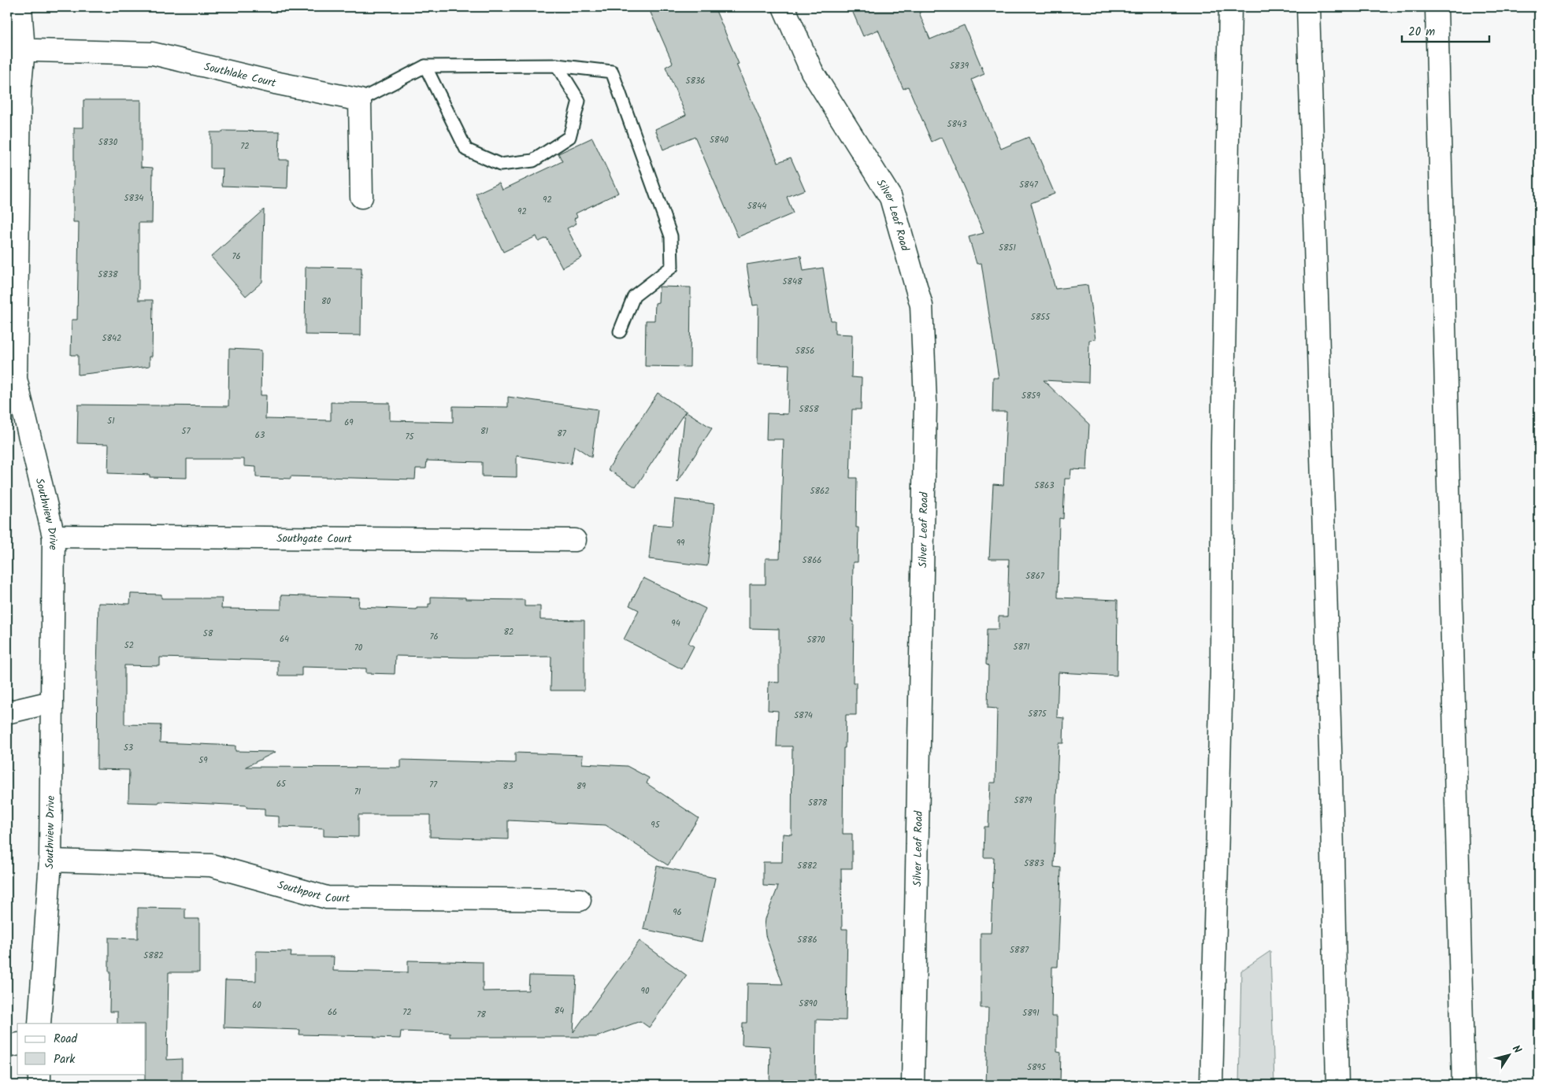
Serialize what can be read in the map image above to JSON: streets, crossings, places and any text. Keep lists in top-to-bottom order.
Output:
{
  "streets": {
    "main road": [
      "Southlake Court",
      "Silver Leaf Road",
      "Southview Drive",
      "Southgate Court",
      "Southport Court"
    ]
  },
  "crossings": [
    ["Southlake Court", "Southview Drive"],
    ["Southview Drive", "Southgate Court"],
    ["Southview Drive", "Southport Court"]
  ],
  "house_numbers": [
    "5839",
    "5836",
    "5843",
    "5840",
    "5830",
    "72",
    "5847",
    "5834",
    "92",
    "5844",
    "92",
    "5851",
    "76",
    "5838",
    "5848",
    "80",
    "5855",
    "5842",
    "5856",
    "5859",
    "5858",
    "51",
    "69",
    "57",
    "81",
    "87",
    "63",
    "75",
    "5863",
    "5862",
    "99",
    "5866",
    "5867",
    "94",
    "82",
    "58",
    "76",
    "64",
    "5870",
    "52",
    "5871",
    "70",
    "5875",
    "5874",
    "53",
    "59",
    "65",
    "77",
    "83",
    "89",
    "71",
    "5879",
    "5878",
    "95",
    "5883",
    "5882",
    "96",
    "5886",
    "5887",
    "5882",
    "90",
    "5890",
    "60",
    "84",
    "66",
    "72",
    "5891",
    "78",
    "5895"
  ],
  "legend": ["Road", "Park"],
  "scale_bar": "20 m",
  "north": "top right"
}
